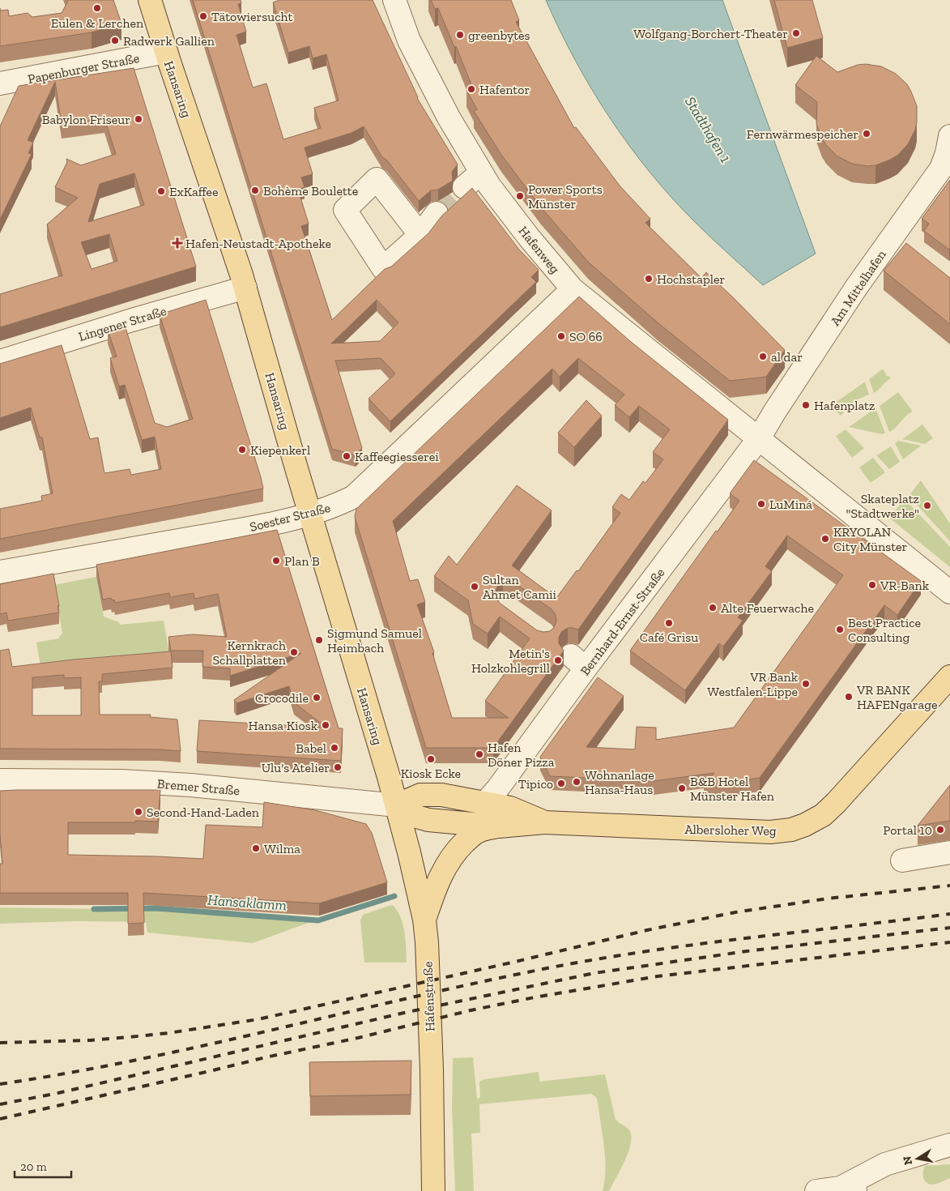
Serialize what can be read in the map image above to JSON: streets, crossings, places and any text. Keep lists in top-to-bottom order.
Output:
{
  "streets": {
    "main road": ["Hansaring", "Albersloher Weg", "Hafenstraße"],
    "street": [
      "Papenburger Straße",
      "Hafenweg",
      "Am Mittelhafen",
      "Lingener Straße",
      "Soester Straße",
      "Bernhard-Ernst-Straße",
      "Bremer Straße"
    ]
  },
  "crossings": [
    ["Papenburger Straße", "Hansaring"],
    ["Hansaring", "Lingener Straße"],
    ["Hansaring", "Soester Straße"],
    ["Hansaring", "Bremer Straße"],
    ["Hansaring", "Albersloher Weg"],
    ["Hansaring", "Hafenstraße"],
    ["Hafenweg", "Am Mittelhafen"],
    ["Hafenweg", "Soester Straße"],
    ["Hafenweg", "Bernhard-Ernst-Straße"],
    ["Am Mittelhafen", "Bernhard-Ernst-Straße"],
    ["Bernhard-Ernst-Straße", "Albersloher Weg"],
    ["Bremer Straße", "Albersloher Weg"],
    ["Bremer Straße", "Hafenstraße"],
    ["Albersloher Weg", "Hafenstraße"]
  ],
  "water": ["Stadthafen 1", "Hansaklamm"],
  "places": {
    "other": [
      "Eulen & Lerchen",
      "Tätowiersucht",
      "Wolfgang-Borchert-Theater",
      "greenbytes",
      "Radwerk Gallien",
      "Hafentor",
      "Babylon Friseur",
      "Fernwärmespeicher",
      "Bohème Boulette",
      "ExKaffee",
      "Power Sports Münster",
      "Hochstapler",
      "SO 66",
      "al dar",
      "Hafenplatz",
      "Kiepenkerl",
      "Kaffeegiesserei",
      "LuMiná",
      "Skateplatz \"Stadtwerke\"",
      "KRYOLAN City Münster",
      "Plan B",
      "VR-Bank",
      "Sultan Ahmet Camii",
      "Alte Feuerwache",
      "Café Grisu",
      "Best Practice Consulting",
      "Sigmund Samuel Heimbach",
      "Kernkrach Schallplatten",
      "Metin's Holzkohlegrill",
      "VR Bank Westfalen-Lippe",
      "VR BANK HAFENgarage",
      "Crocodile",
      "Hansa Kiosk",
      "Babel",
      "Hafen Döner Pizza",
      "Kiosk Ecke",
      "Ulu's Atelier",
      "Wohnanlage Hansa-Haus",
      "Tipico",
      "B&B Hotel Münster Hafen",
      "Second-Hand-Laden",
      "Portal 10",
      "Wilma"
    ],
    "health": ["Hafen-Neustadt-Apotheke"]
  },
  "scale_bar": "20 m",
  "north": "left"
}
